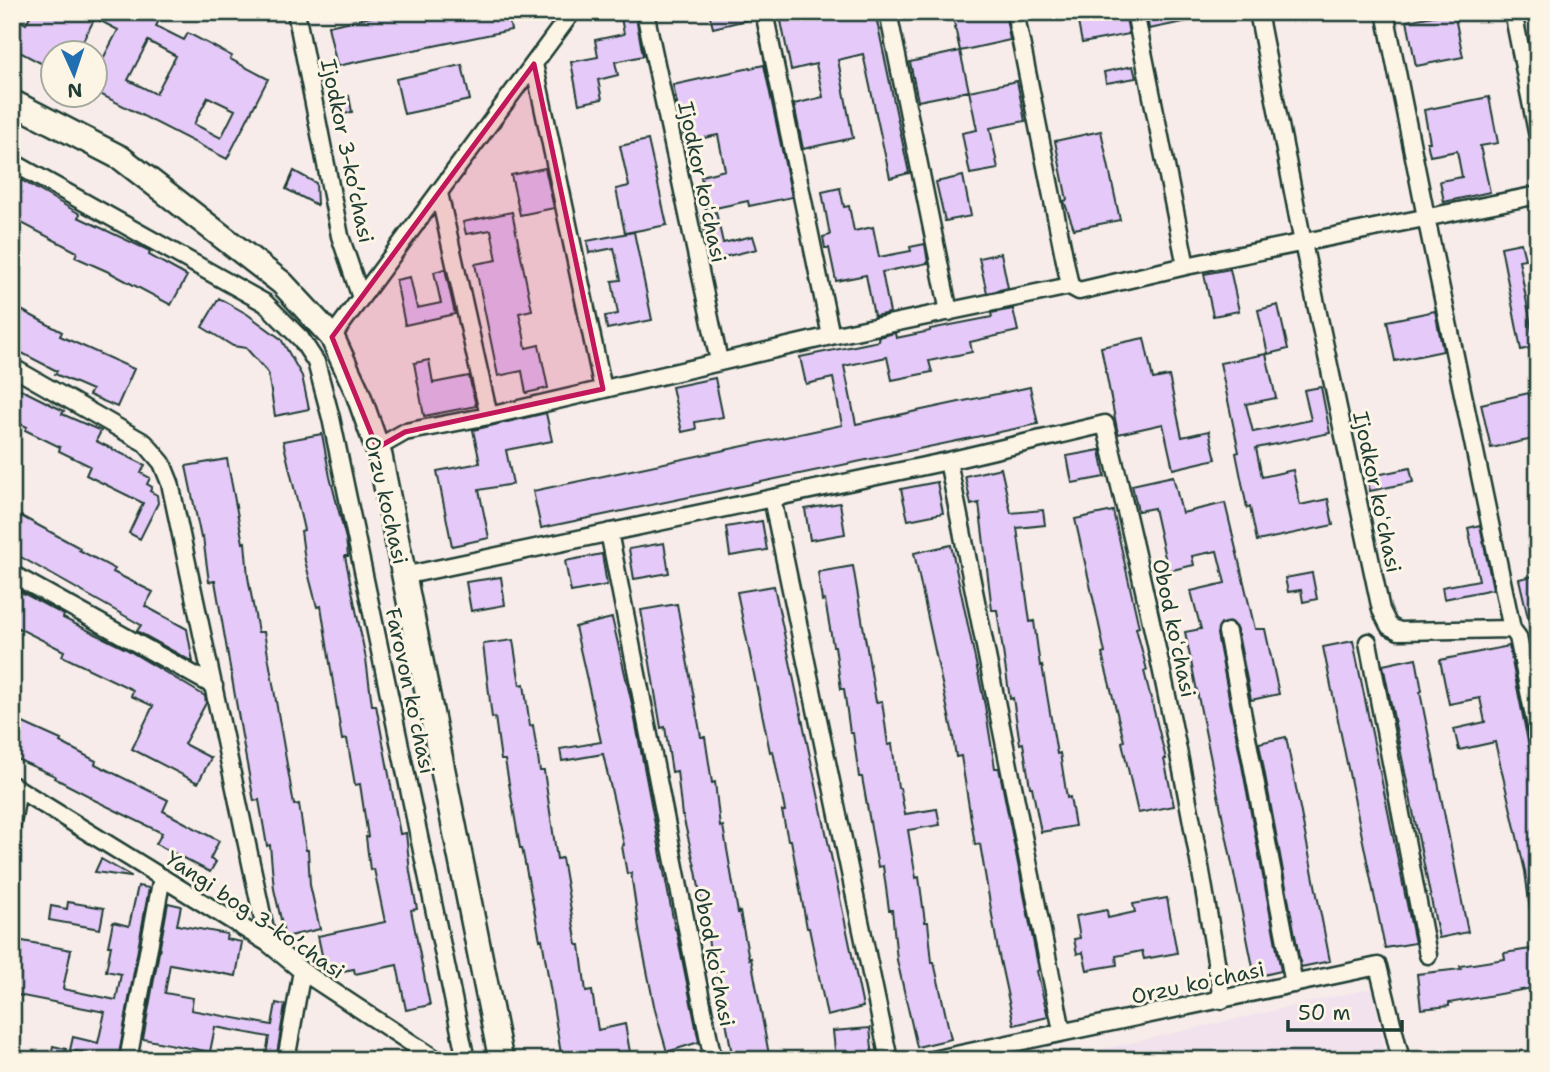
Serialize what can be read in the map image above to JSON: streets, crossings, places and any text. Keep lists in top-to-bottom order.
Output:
{
  "streets": {
    "main road": ["Orzu kochasi"],
    "street": [
      "Ijodkor 3-koʼchasi",
      "Ijodkor koʻchasi",
      "Obod koʻchasi",
      "Farovon koʻchasi",
      "Yangi bog 3-koʼchasi",
      "Orzu koʻchasi"
    ]
  },
  "crossings": [
    ["Orzu kochasi", "Obod koʻchasi"],
    ["Obod koʻchasi", "Orzu koʻchasi"]
  ],
  "scale_bar": "50 m",
  "north": "bottom"
}
